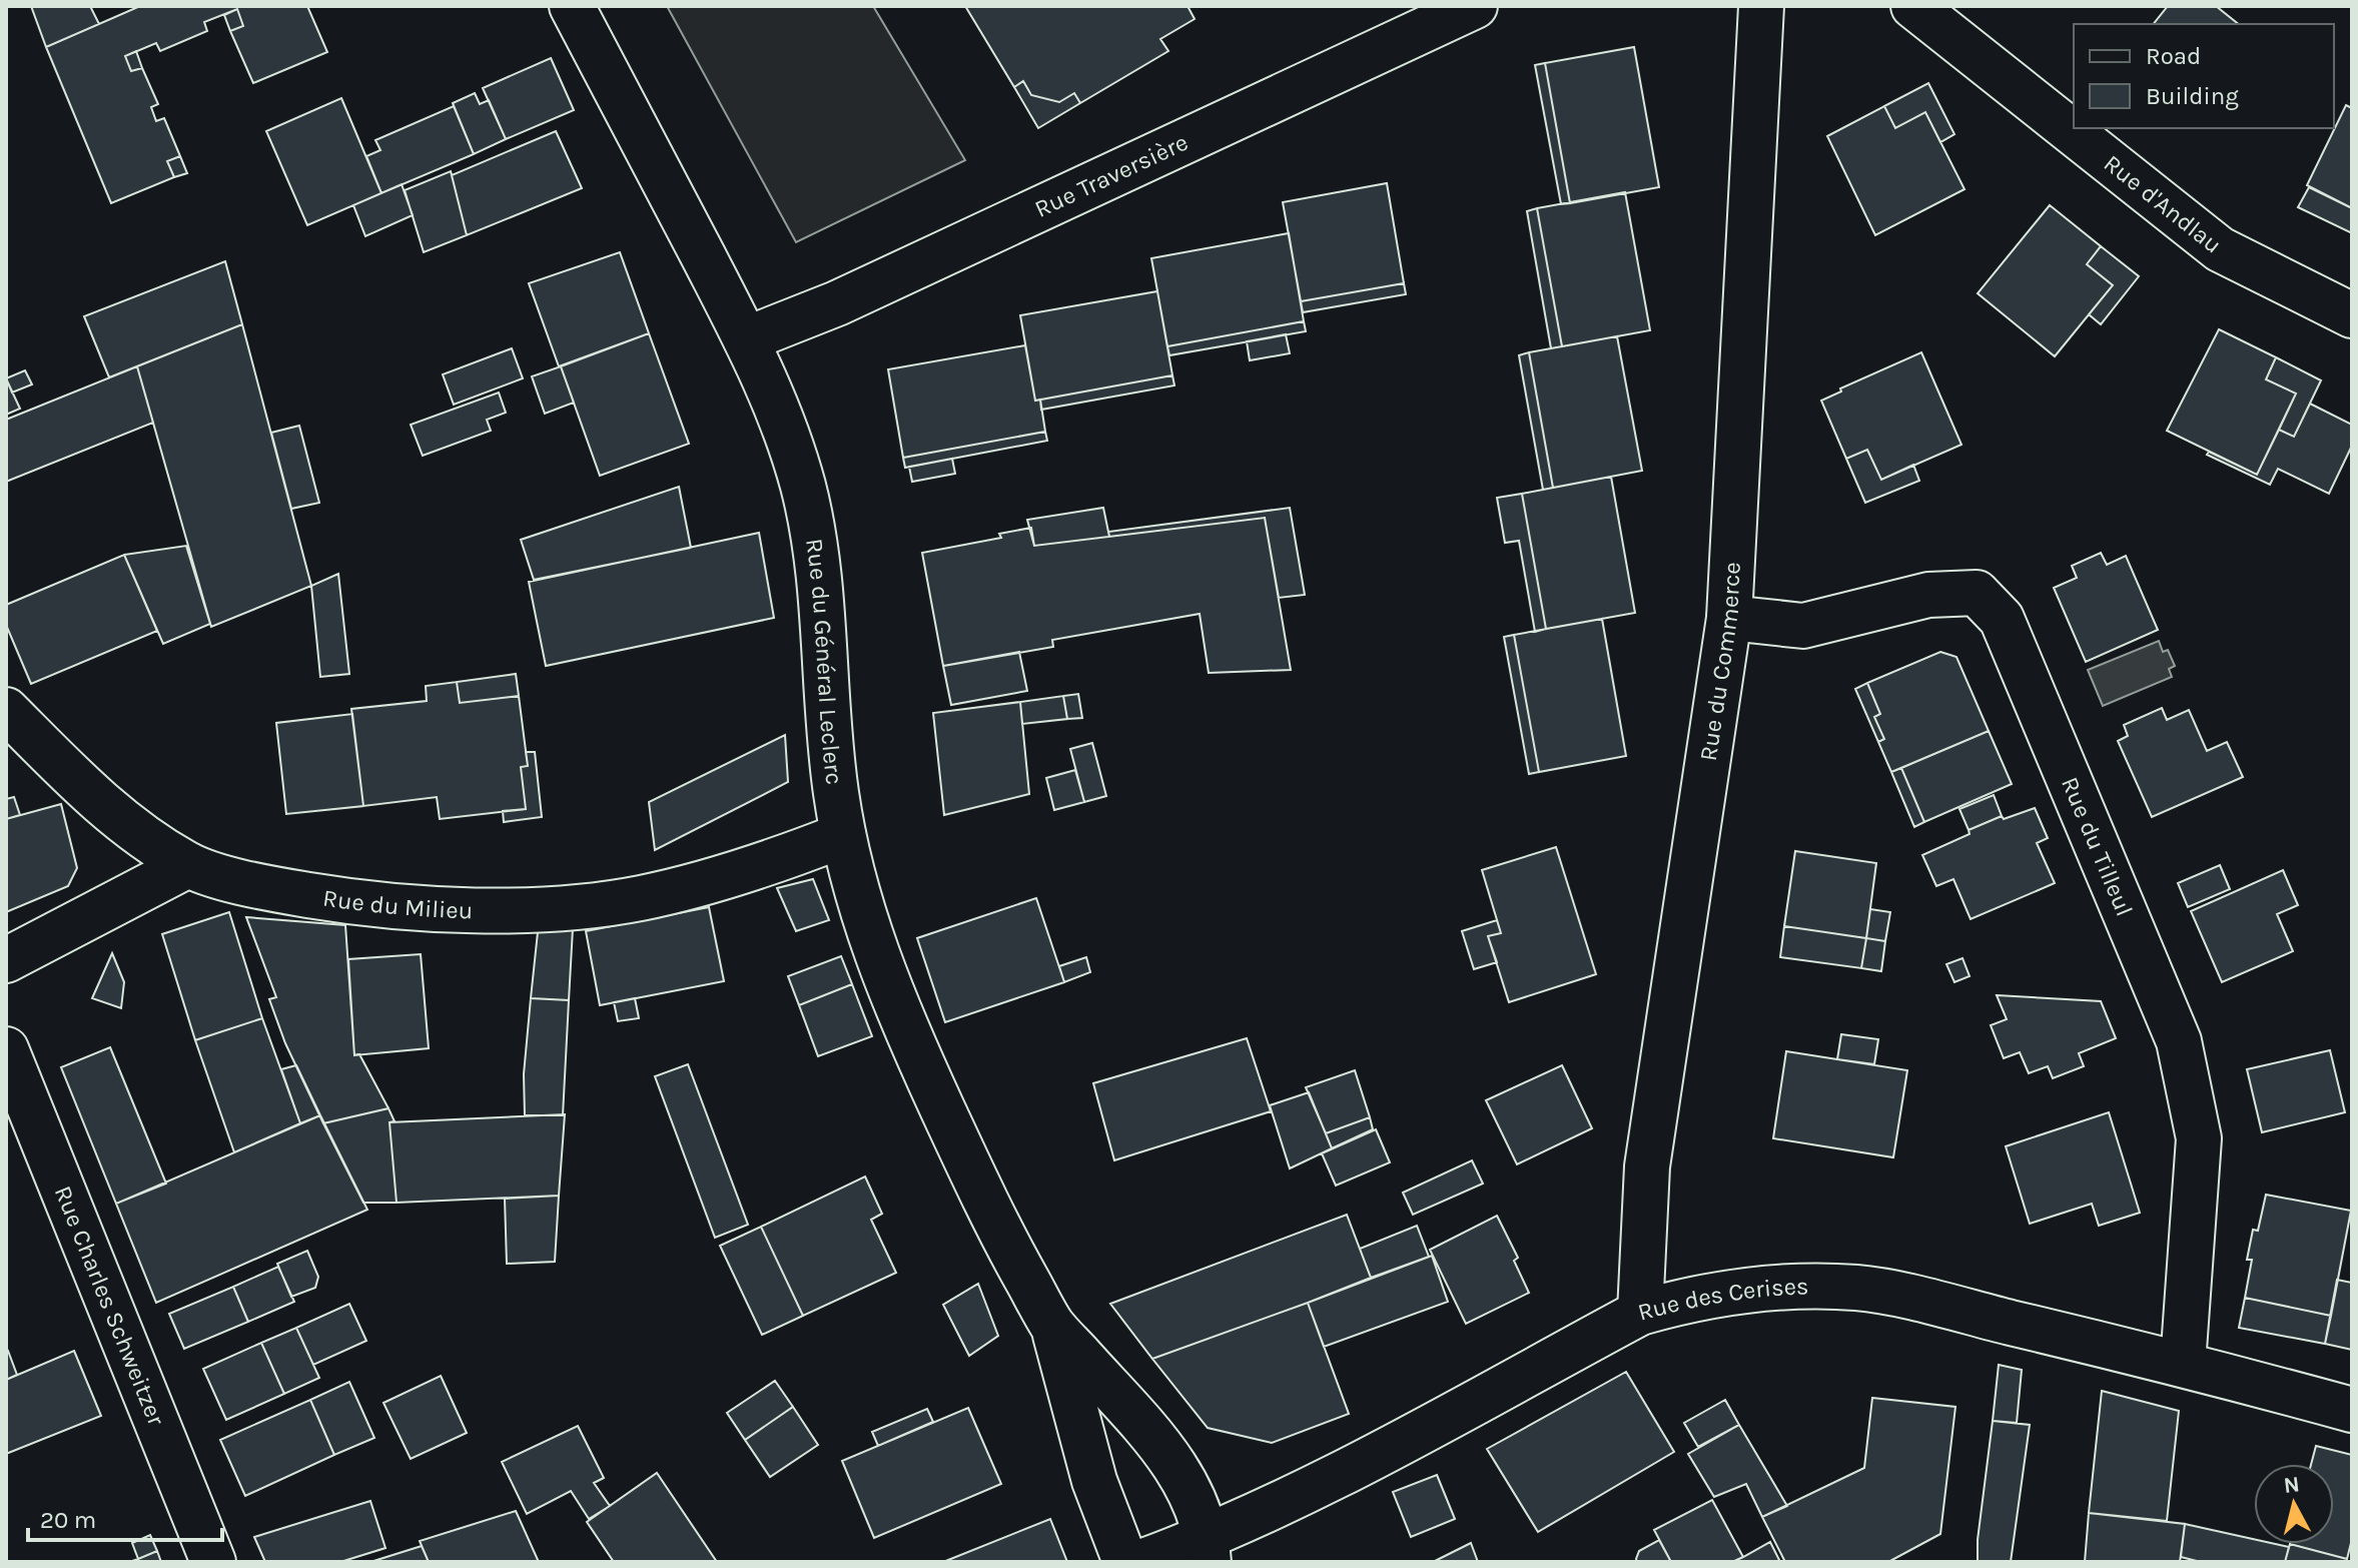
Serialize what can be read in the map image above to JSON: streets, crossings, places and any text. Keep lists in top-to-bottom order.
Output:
{
  "streets": {
    "street": [
      "Rue Traversière",
      "Rue d'Andlau",
      "Rue du Général Leclerc",
      "Rue du Commerce",
      "Rue du Tilleul",
      "Rue du Milieu",
      "Rue des Cerises",
      "Rue Charles Schweitzer"
    ]
  },
  "crossings": [
    ["Rue Traversière", "Rue du Général Leclerc"],
    ["Rue du Général Leclerc", "Rue du Milieu"],
    ["Rue du Général Leclerc", "Rue des Cerises"],
    ["Rue du Commerce", "Rue du Tilleul"],
    ["Rue du Commerce", "Rue des Cerises"],
    ["Rue du Tilleul", "Rue des Cerises"]
  ],
  "legend": ["Road", "Building"],
  "scale_bar": "20 m",
  "north": "top"
}
